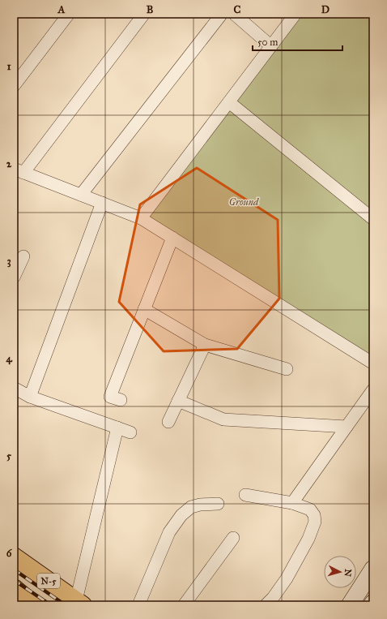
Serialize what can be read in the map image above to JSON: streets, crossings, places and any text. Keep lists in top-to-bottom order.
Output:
{
  "streets": {
    "main road": ["N-5"]
  },
  "parks": ["Ground"],
  "scale_bar": "50 m",
  "north": "right",
  "grid": {
    "columns": [
      "A",
      "B",
      "C",
      "D"
    ],
    "rows": [
      "1",
      "2",
      "3",
      "4",
      "5",
      "6"
    ]
  }
}
